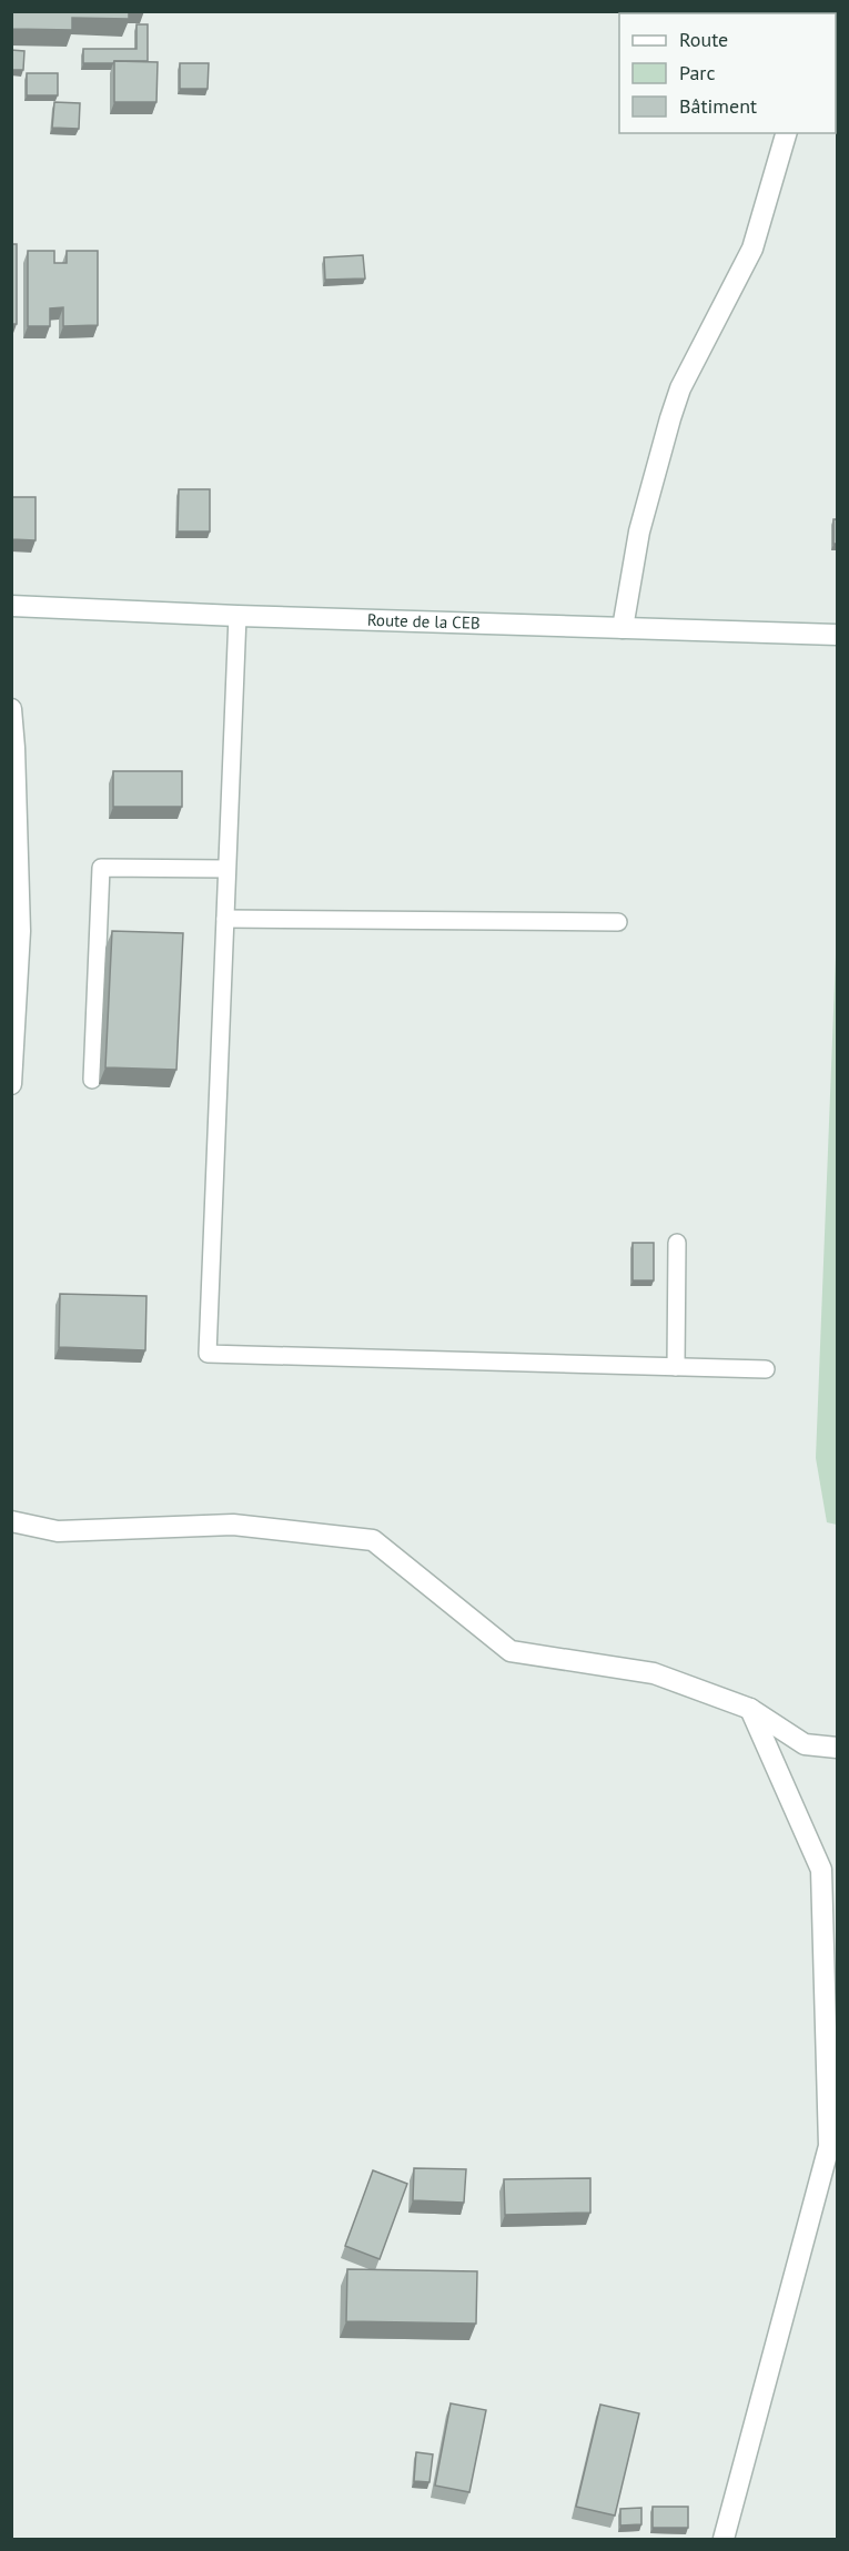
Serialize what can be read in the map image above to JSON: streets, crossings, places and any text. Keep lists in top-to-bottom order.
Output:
{
  "streets": {
    "street": ["Route de la CEB"]
  },
  "legend": ["Route", "Parc", "Bâtiment"]
}
